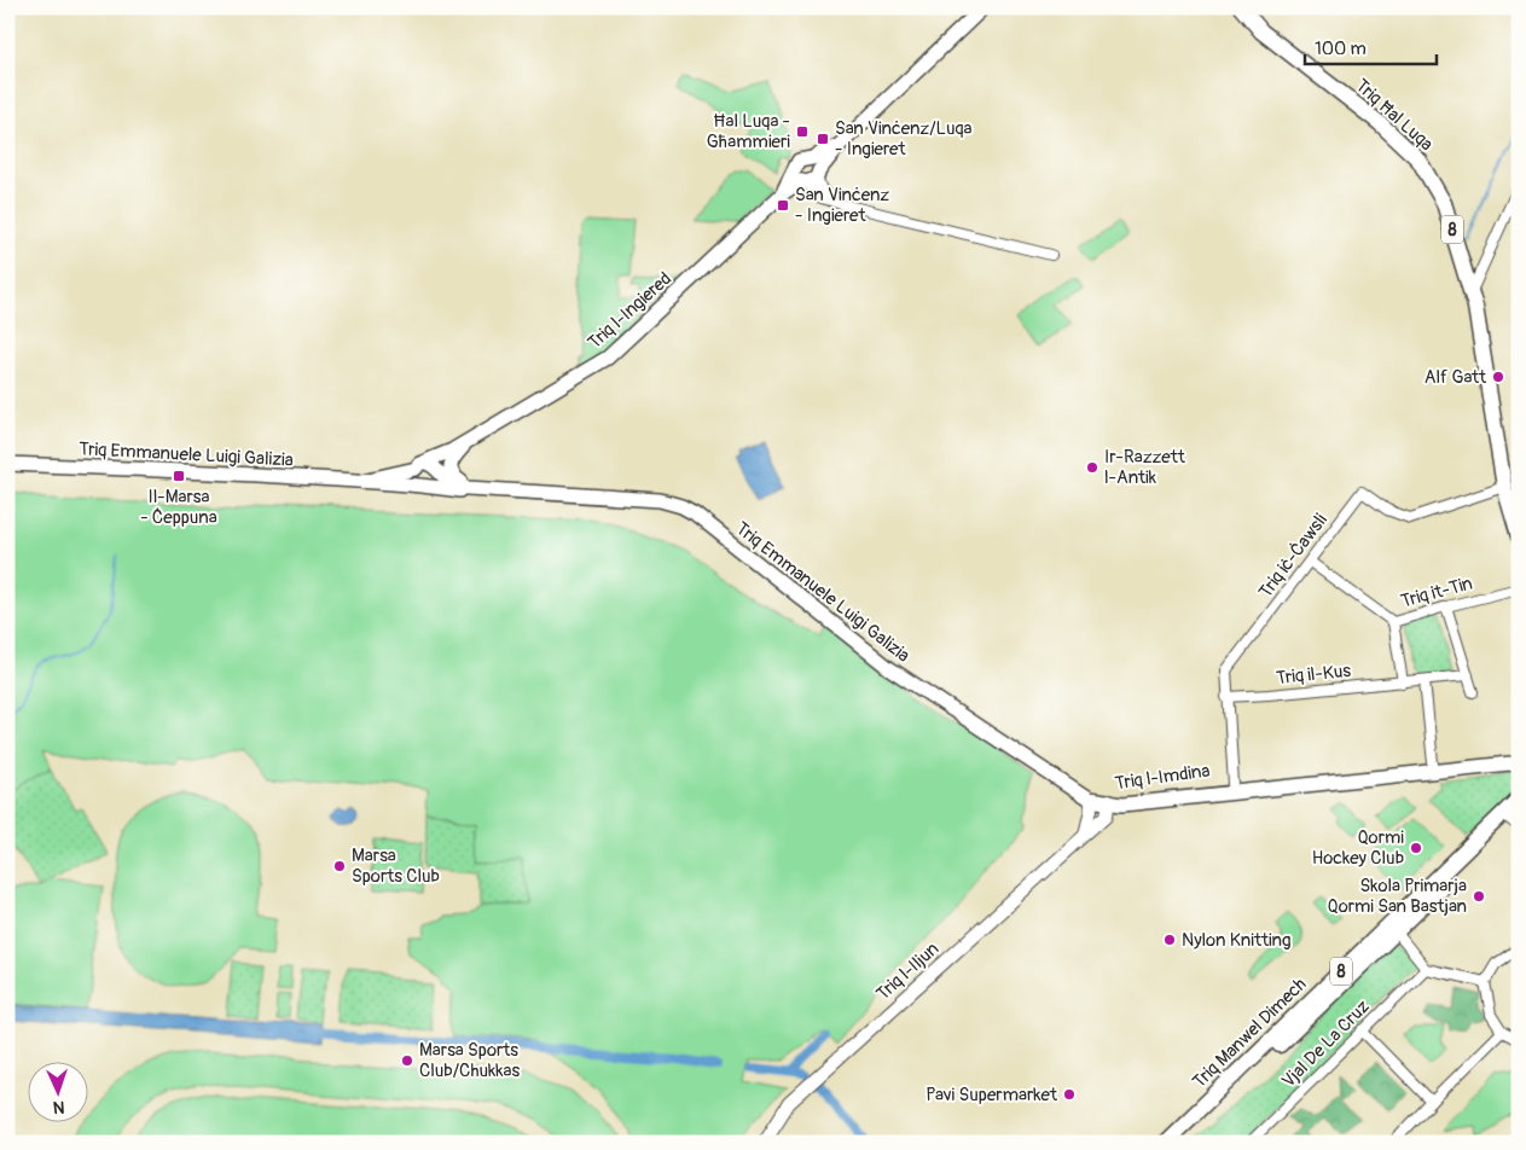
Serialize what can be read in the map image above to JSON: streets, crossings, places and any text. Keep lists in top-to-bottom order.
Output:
{
  "streets": {
    "highway": ["Triq Ħal Luqa", "8", "Triq Manwel Dimech"],
    "main road": ["Triq l-Ingiered", "Triq Emmanuele Luigi Galizia", "Triq l-Imdina"],
    "street": [
      "Triq iċ-Ċawsli",
      "Triq it-Tin",
      "Triq il-Kus",
      "Triq l-Iljun",
      "Vjal De La Cruz"
    ]
  },
  "crossings": [
    ["Triq Ħal Luqa", "Triq iċ-Ċawsli"],
    ["Triq l-Ingiered", "Triq Emmanuele Luigi Galizia"],
    ["Triq Emmanuele Luigi Galizia", "Triq l-Imdina"],
    ["Triq Emmanuele Luigi Galizia", "Triq l-Iljun"],
    ["Triq iċ-Ċawsli", "Triq it-Tin"],
    ["Triq iċ-Ċawsli", "Triq il-Kus"],
    ["Triq iċ-Ċawsli", "Triq l-Imdina"],
    ["Triq l-Imdina", "Triq l-Iljun"]
  ],
  "places": {
    "transit": [
      "Ħal Luqa - Għammieri",
      "San Vinċenz/Luqa - Ingieret",
      "San Vinċenz - Ingieret",
      "Il-Marsa - Ċeppuna"
    ],
    "other": [
      "Alf Gatt",
      "Ir-Razzett l-Antik",
      "Qormi Hockey Club",
      "Marsa Sports Club",
      "Skola Primarja Qormi San Bastjan",
      "Nylon Knitting",
      "Marsa Sports Club/Chukkas",
      "Pavi Supermarket"
    ]
  },
  "scale_bar": "100 m",
  "north": "bottom"
}
